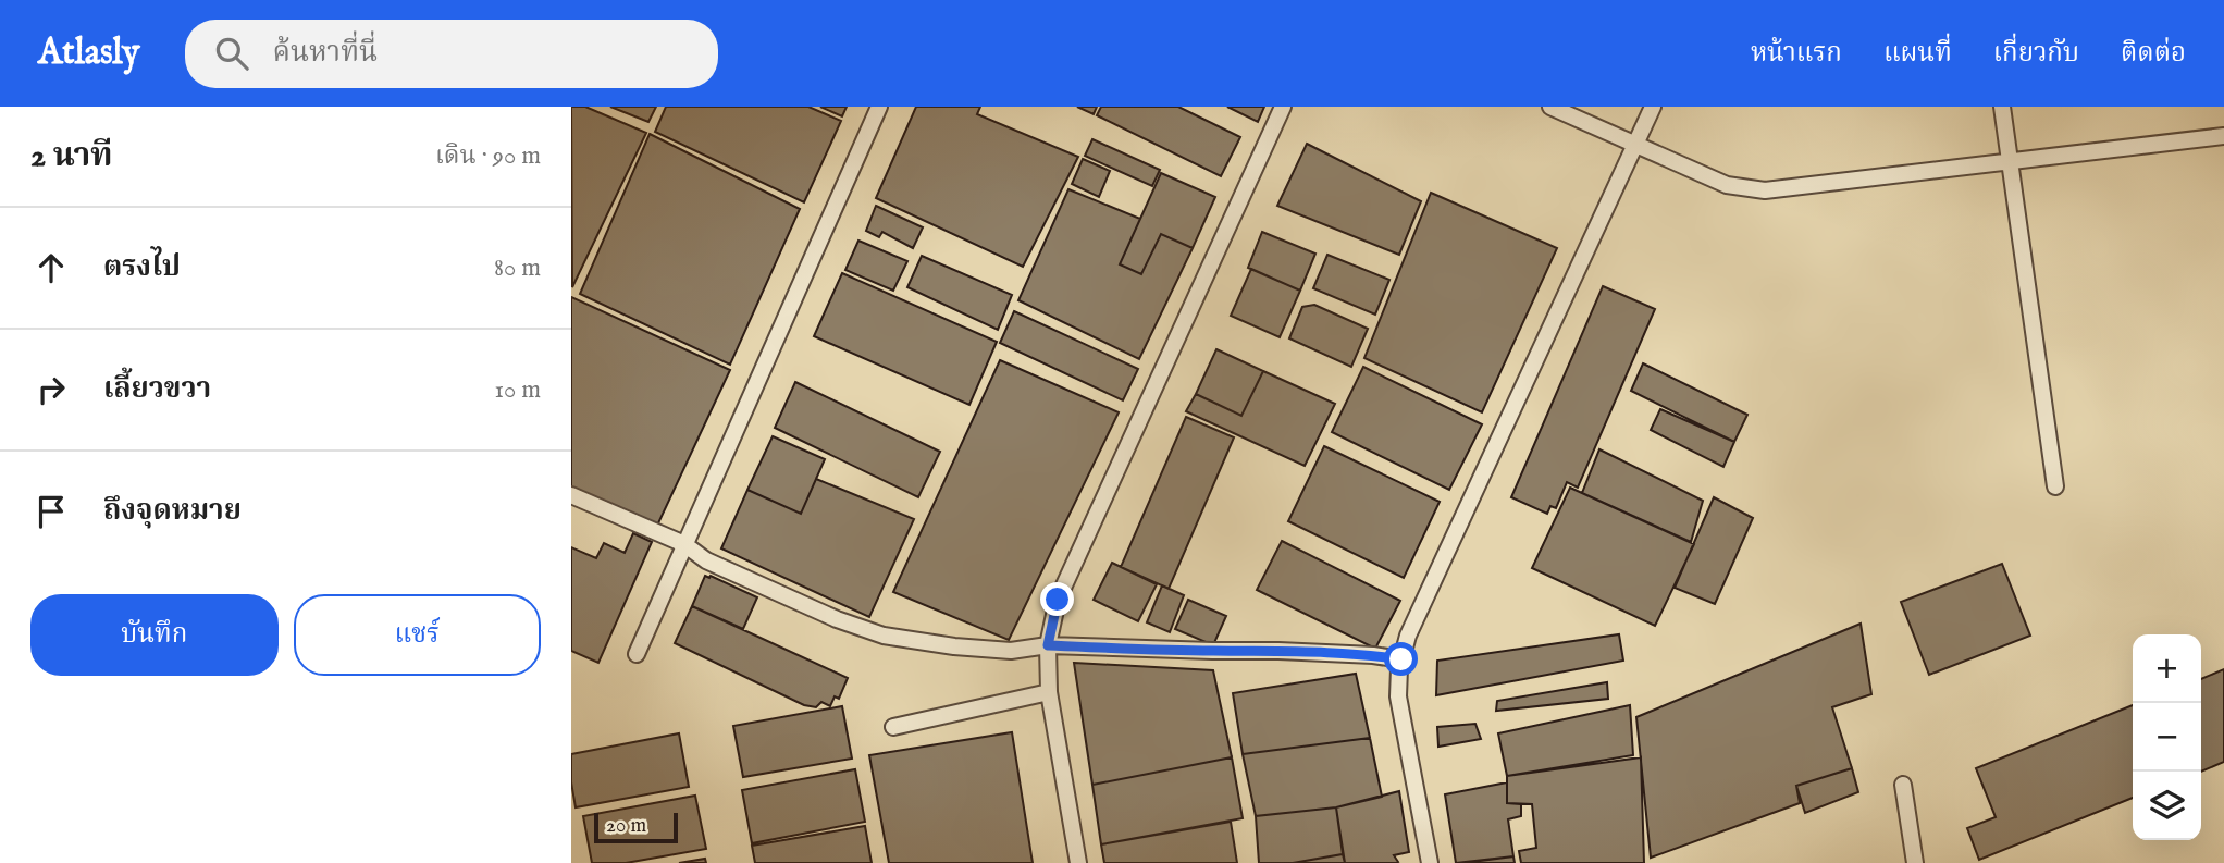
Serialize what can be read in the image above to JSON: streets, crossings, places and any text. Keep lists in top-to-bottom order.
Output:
{
  "scale_bar": "20 m",
  "page": {
    "header": "Atlasly",
    "search": "ค้นหาที่นี่",
    "nav": [
      "หน้าแรก",
      "แผนที่",
      "เกี่ยวกับ",
      "ติดต่อ"
    ],
    "heading": ["2 นาที", "เดิน · 90 m"],
    "list": [
      ["ตรงไป", "80 m"],
      ["เลี้ยวขวา", "10 m"],
      "ถึงจุดหมาย"
    ],
    "buttons": ["บันทึก", "แชร์"],
    "map_buttons": ["+", "−"],
    "scale": "20 m"
  }
}
